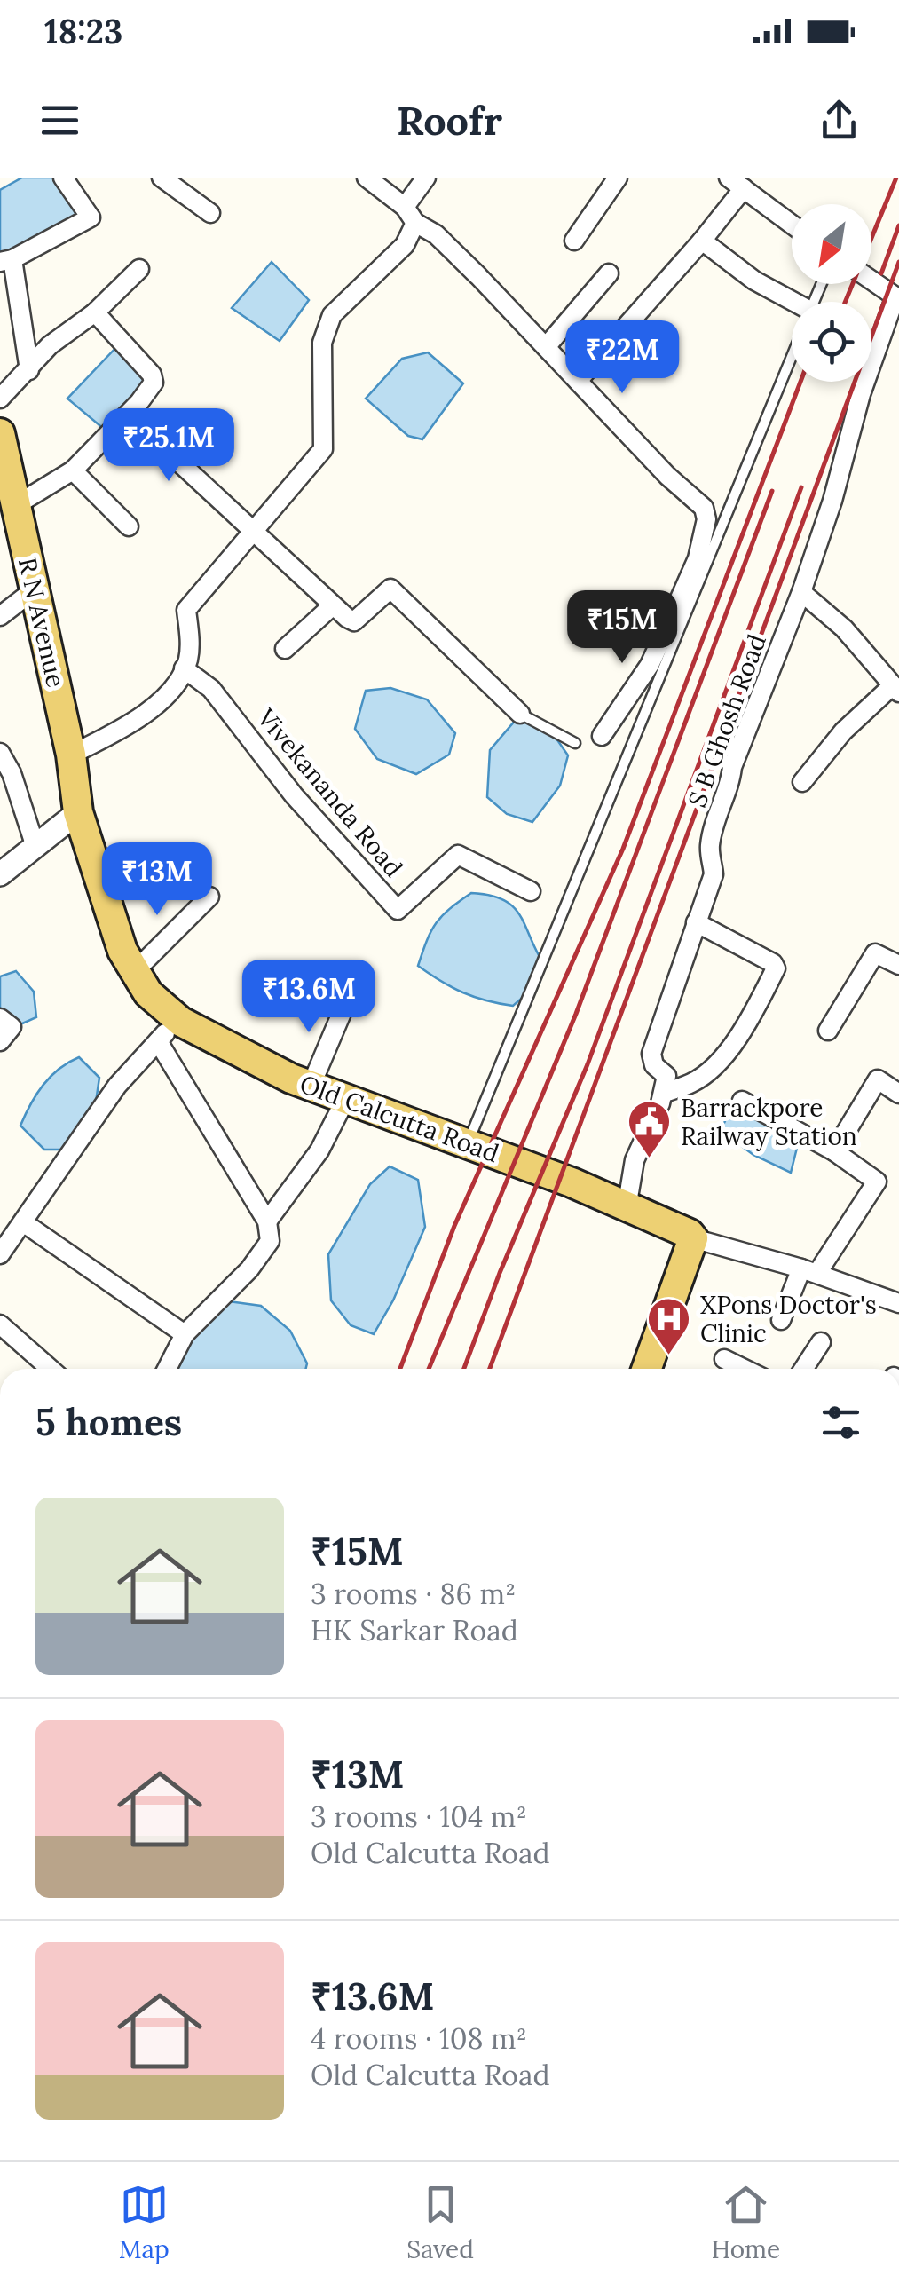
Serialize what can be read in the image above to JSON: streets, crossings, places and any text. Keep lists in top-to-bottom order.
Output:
{
  "streets": {
    "main road": ["R N Avenue", "Old Calcutta Road"],
    "street": ["S B Ghosh Road", "Vivekananda Road"]
  },
  "crossings": [
    ["R N Avenue", "Old Calcutta Road"]
  ],
  "places": {
    "public building": ["Barrackpore Railway Station"],
    "hospital": ["XPons Doctor's Clinic"]
  },
  "north": "bottom left",
  "page": {
    "status": "18:23",
    "header": "Roofr",
    "price": [
      "₹22M",
      "₹25.1M",
      "₹15M",
      "₹13M",
      "₹13.6M"
    ],
    "heading": "5 homes",
    "list": [
      {
        "name": "₹15M",
        "note": "3 rooms · 86 m² · HK Sarkar Road"
      },
      {
        "name": "₹13M",
        "note": "3 rooms · 104 m² · Old Calcutta Road"
      },
      {
        "name": "₹13.6M",
        "note": "4 rooms · 108 m² · Old Calcutta Road"
      }
    ],
    "tabs": ["Map", "Saved", "Home"]
  }
}
